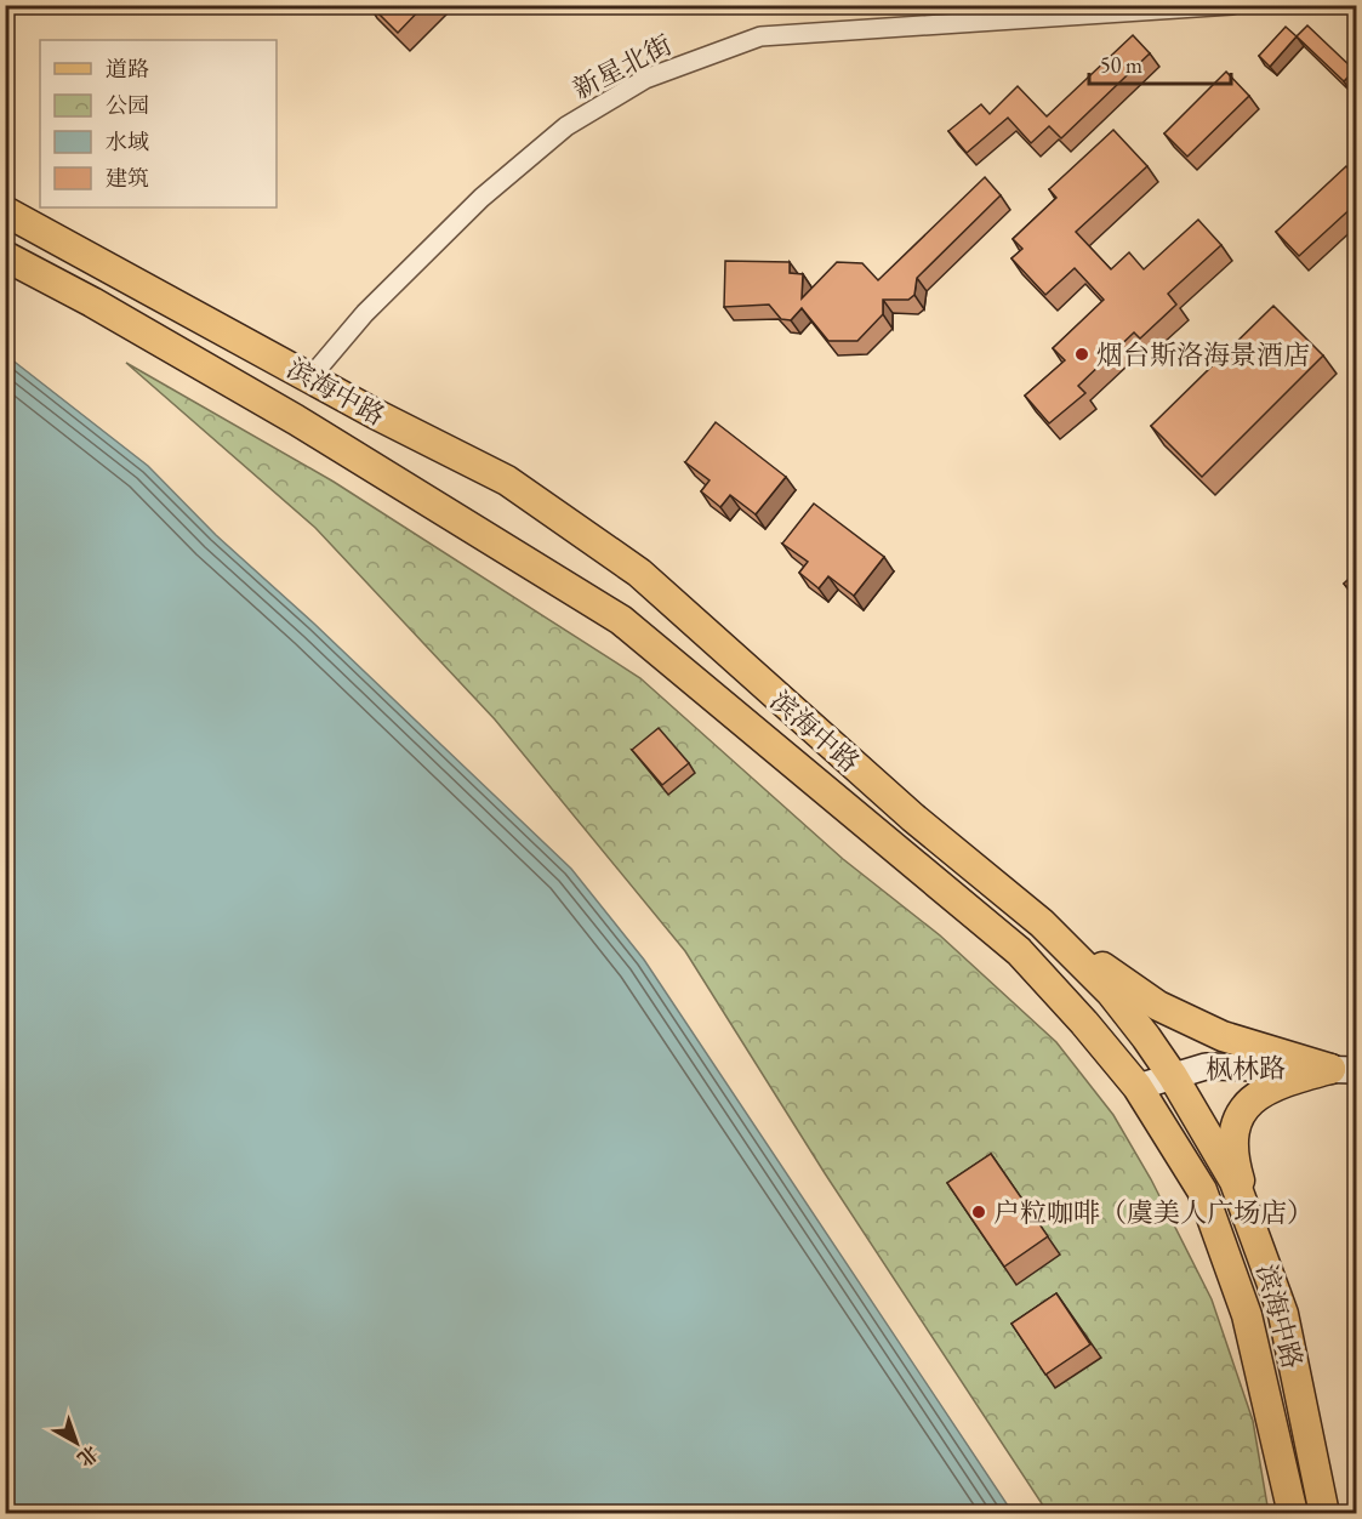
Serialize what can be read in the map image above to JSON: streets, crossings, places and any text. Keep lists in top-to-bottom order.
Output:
{
  "streets": {
    "main road": ["滨海中路"],
    "street": ["新星北街", "枫林路"]
  },
  "crossings": [
    ["新星北街", "滨海中路"],
    ["滨海中路", "枫林路"]
  ],
  "places": ["烟台斯洛海景酒店", "户粒咖啡（虞美人广场店）"],
  "legend": [
    "道路",
    "公园",
    "水域",
    "建筑"
  ],
  "scale_bar": "50 m",
  "north": "bottom right"
}
